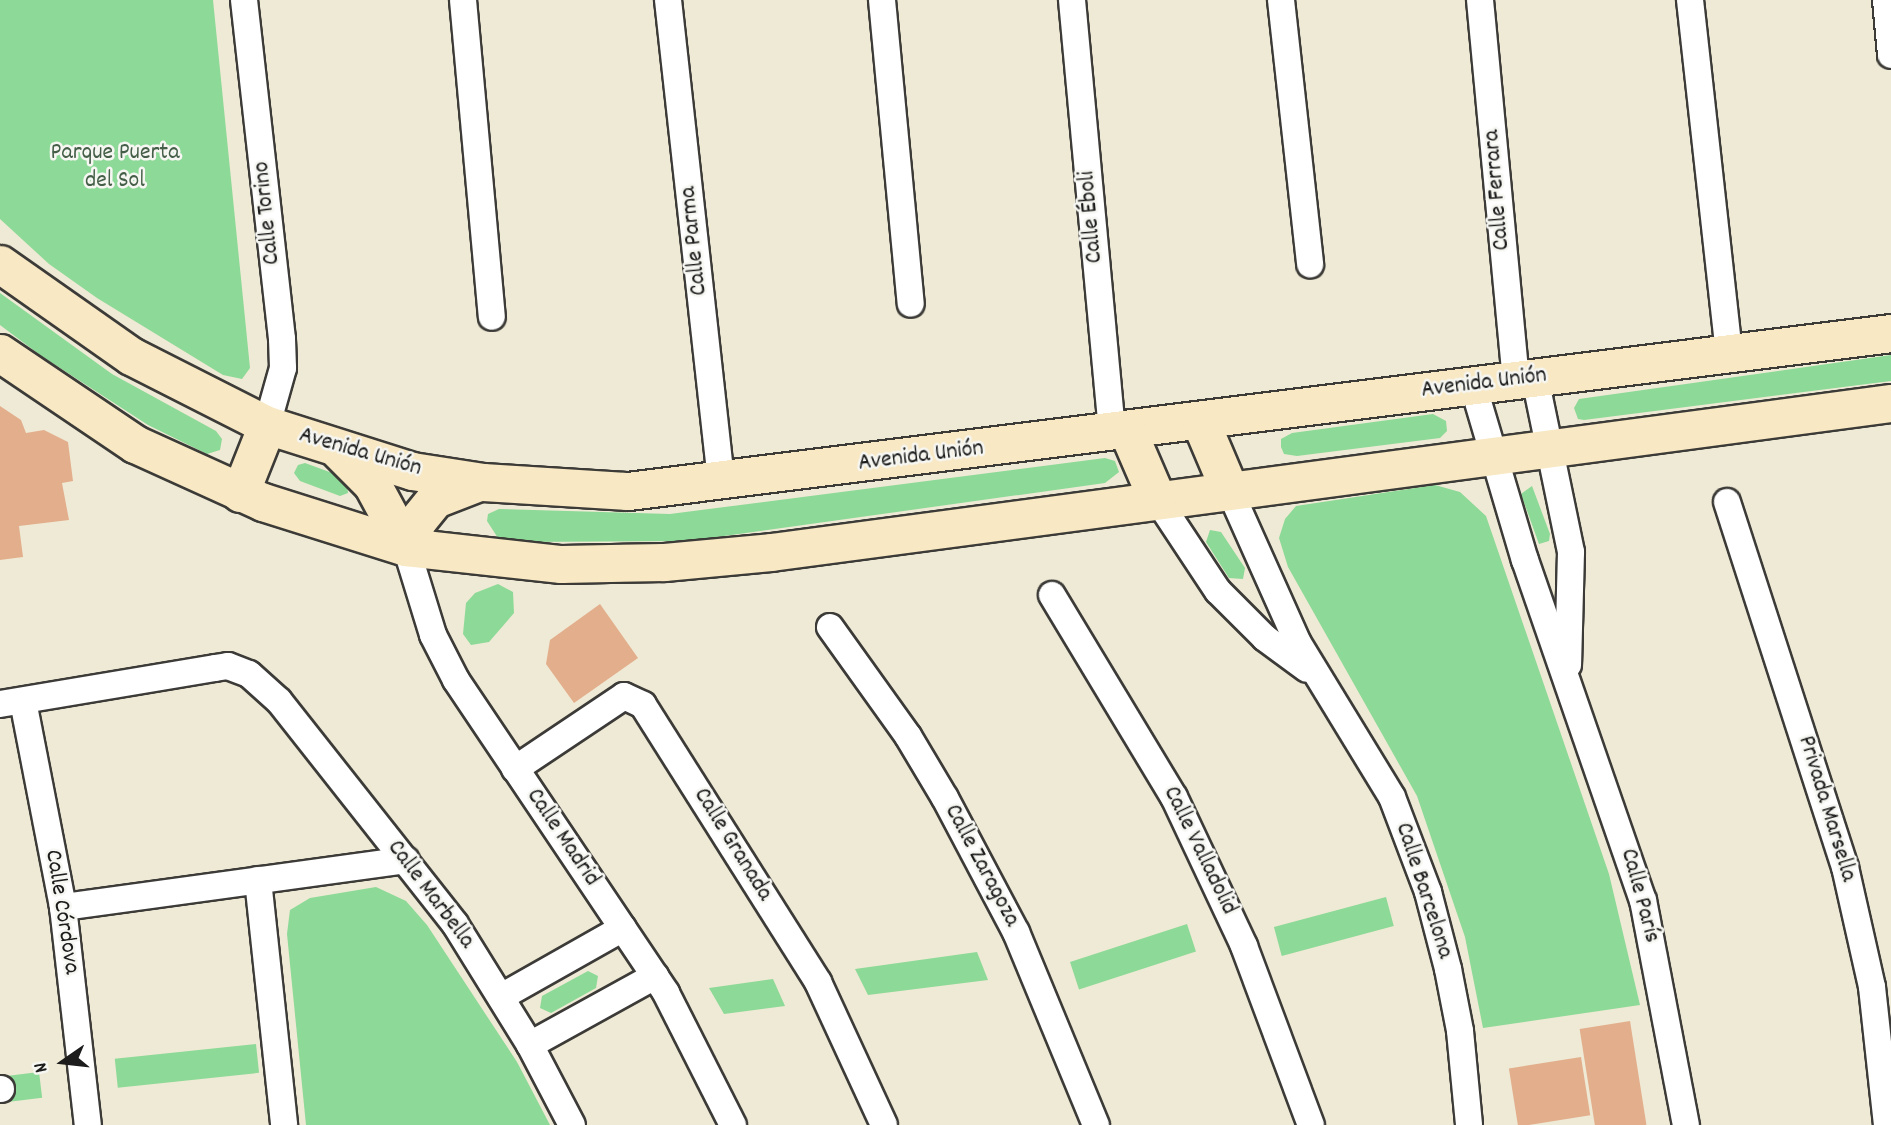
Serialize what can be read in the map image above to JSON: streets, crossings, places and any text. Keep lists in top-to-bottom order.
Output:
{
  "streets": {
    "street": [
      "Calle Ferrara",
      "Calle Torino",
      "Calle Éboli",
      "Calle Parma",
      "Avenida Unión",
      "Privada Marsella",
      "Calle Madrid",
      "Calle Granada",
      "Calle Valladolid",
      "Calle Zaragoza",
      "Calle Barcelona",
      "Calle Marbella",
      "Calle París",
      "Calle Córdova"
    ]
  },
  "crossings": [
    ["Calle Ferrara", "Avenida Unión"],
    ["Calle Ferrara", "Calle París"],
    ["Calle Torino", "Avenida Unión"],
    ["Calle Éboli", "Avenida Unión"],
    ["Calle Parma", "Avenida Unión"],
    ["Avenida Unión", "Calle París"],
    ["Calle Madrid", "Calle Granada"],
    ["Calle Marbella", "Calle Córdova"]
  ],
  "parks": ["Parque Puerta del Sol"],
  "north": "left"
}
